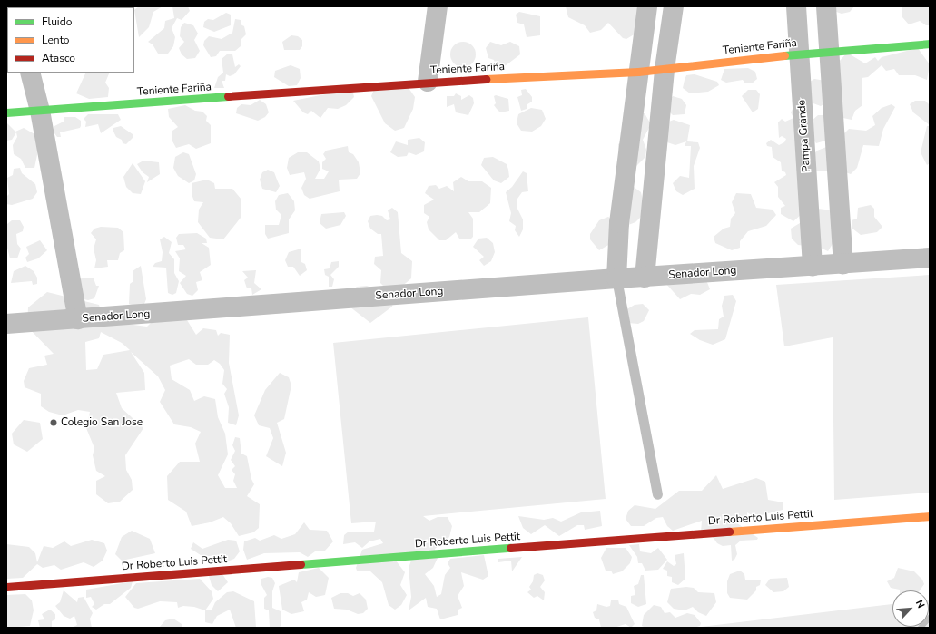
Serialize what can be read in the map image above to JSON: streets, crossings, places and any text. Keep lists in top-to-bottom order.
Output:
{
  "streets": {
    "street": [
      "Teniente Fariña",
      "Pampa Grande",
      "Senador Long",
      "Dr Roberto Luis Pettit"
    ]
  },
  "crossings": [
    ["Teniente Fariña", "Pampa Grande"],
    ["Pampa Grande", "Senador Long"]
  ],
  "places": ["Colegio San Jose"],
  "legend": ["Fluido", "Lento", "Atasco"],
  "north": "top right"
}
